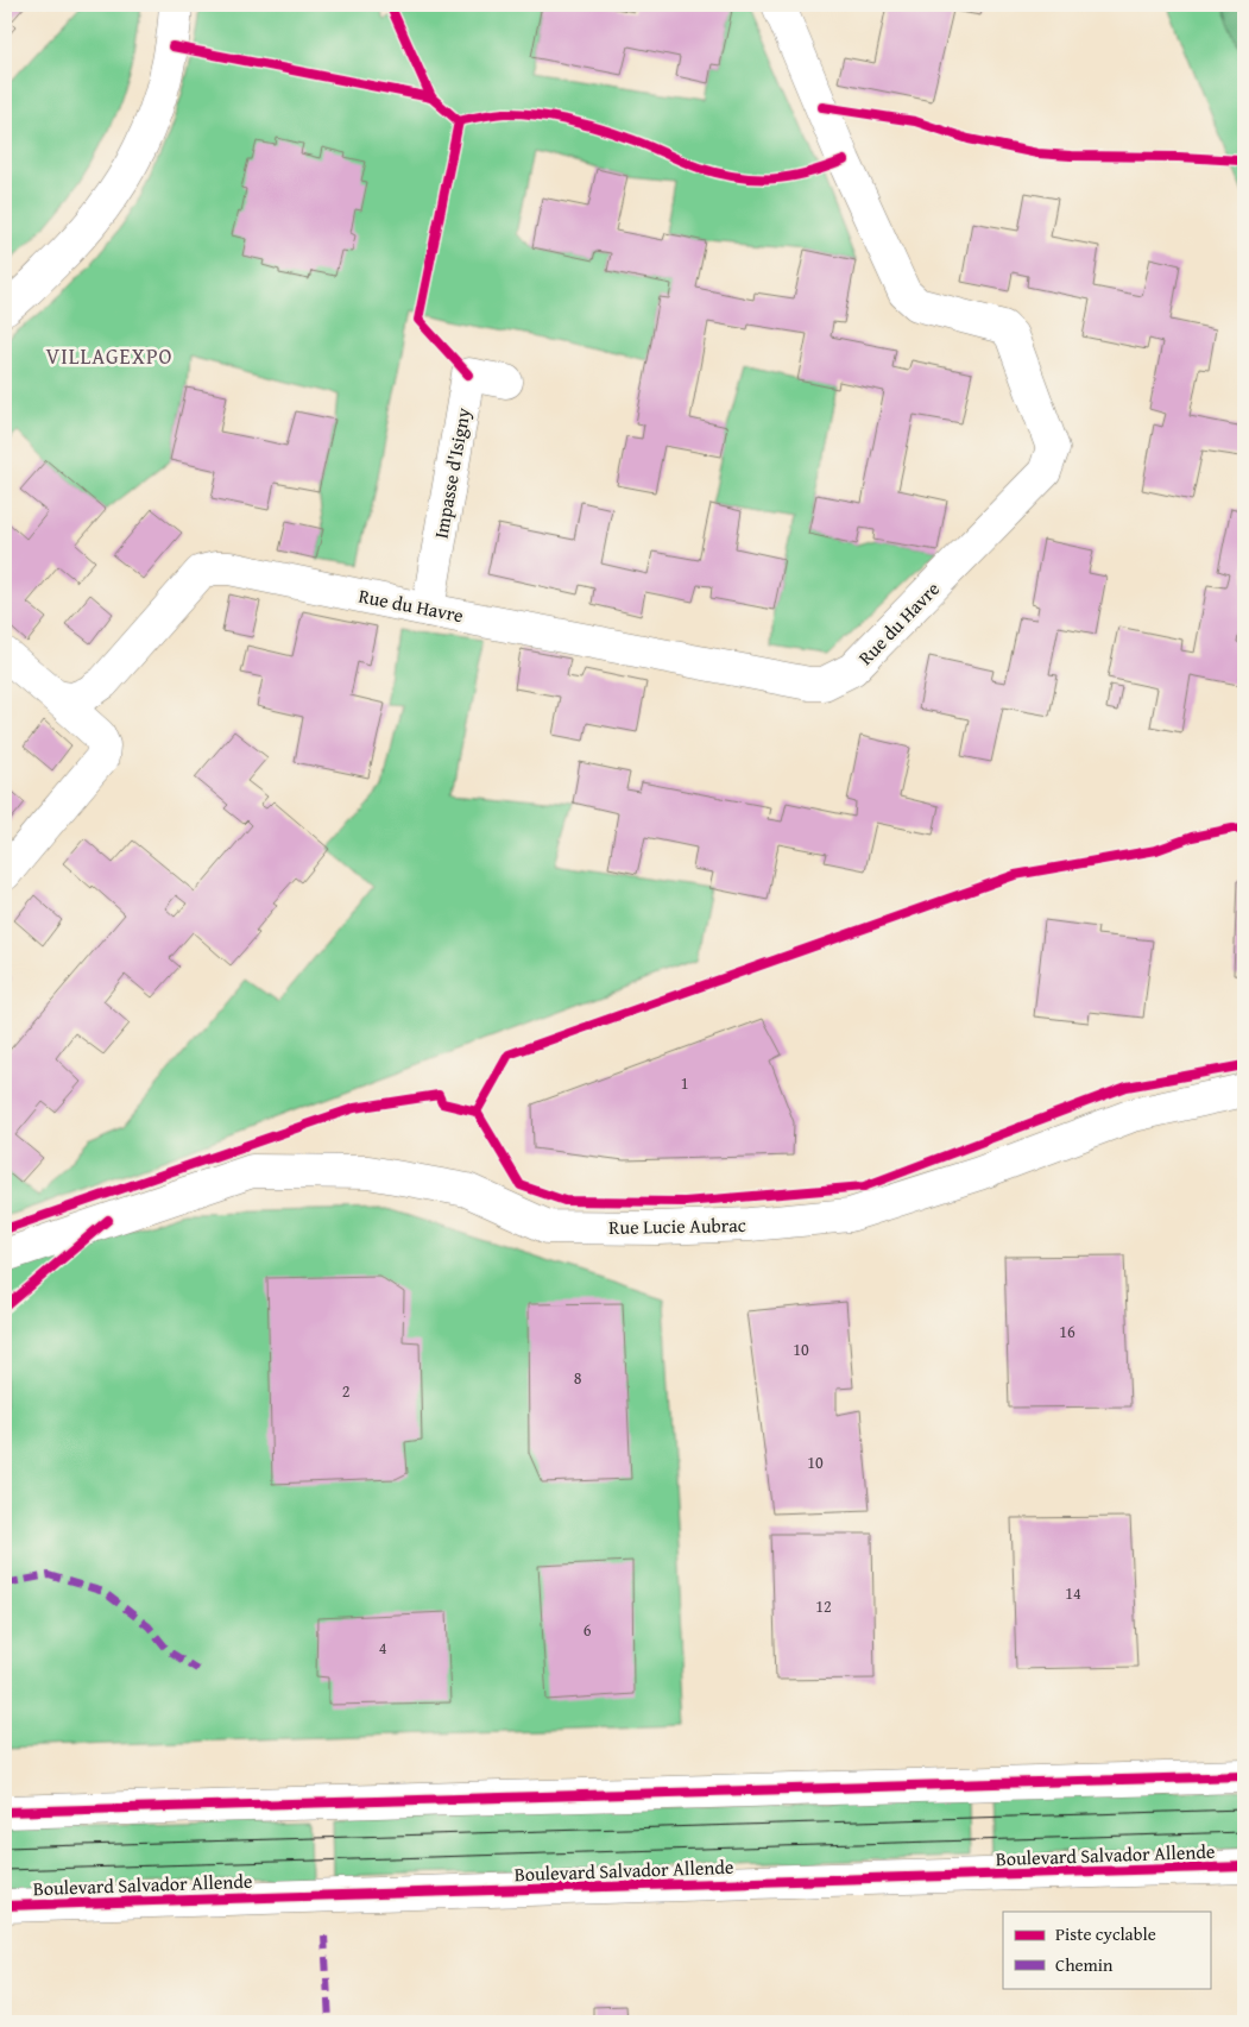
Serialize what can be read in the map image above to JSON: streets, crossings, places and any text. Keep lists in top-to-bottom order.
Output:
{
  "streets": {
    "street": [
      "Impasse d'Isigny",
      "Rue du Havre",
      "Rue Lucie Aubrac",
      "Boulevard Salvador Allende"
    ]
  },
  "crossings": [
    ["Impasse d'Isigny", "Rue du Havre"]
  ],
  "districts": ["VILLAGEXPO"],
  "house_numbers": [
    "1",
    "16",
    "10",
    "8",
    "2",
    "10",
    "14",
    "12",
    "6",
    "4"
  ],
  "legend": ["Piste cyclable", "Chemin"]
}
